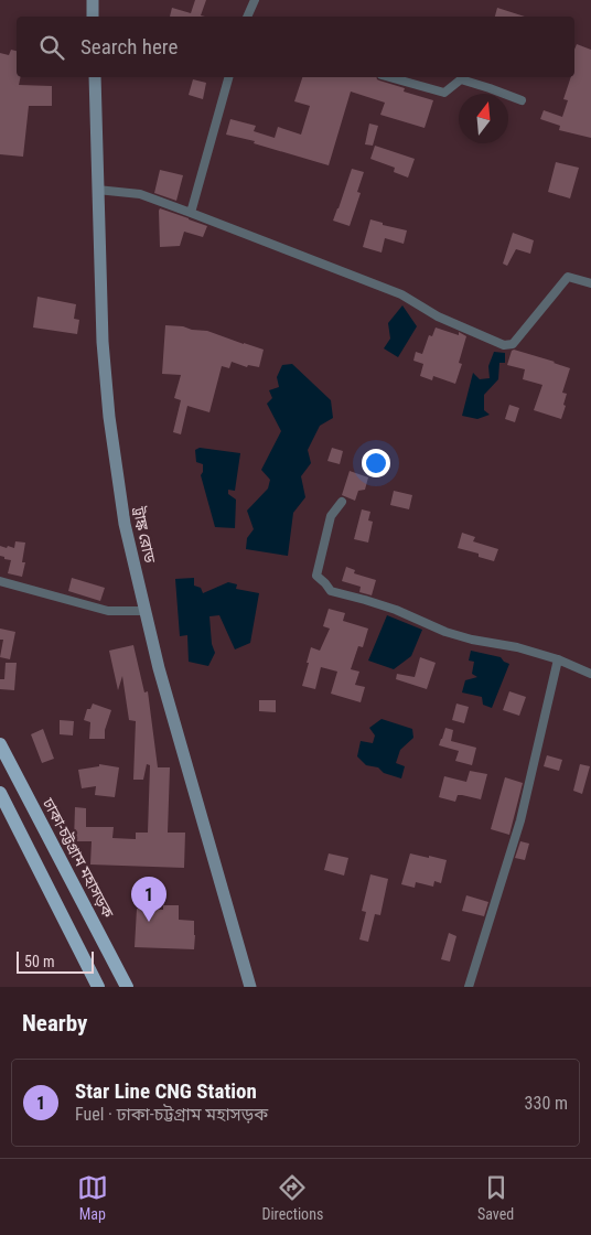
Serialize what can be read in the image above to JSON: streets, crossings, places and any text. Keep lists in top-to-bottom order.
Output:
{
  "streets": {
    "highway": ["ঢাকা-চট্টগ্রাম মহাসড়ক"],
    "main road": ["ট্রাঙ্ক রোড"]
  },
  "scale_bar": "50 m",
  "north": "top",
  "page": {
    "search": "Search here",
    "pins": "1",
    "scale": "50 m",
    "heading": "Nearby",
    "list": [
      {
        "mark": "1",
        "name": "Star Line CNG Station",
        "note": "Fuel · ঢাকা-চট্টগ্রাম মহাসড়ক",
        "value": "330 m"
      }
    ],
    "nav": ["Map", "Directions", "Saved"]
  }
}
